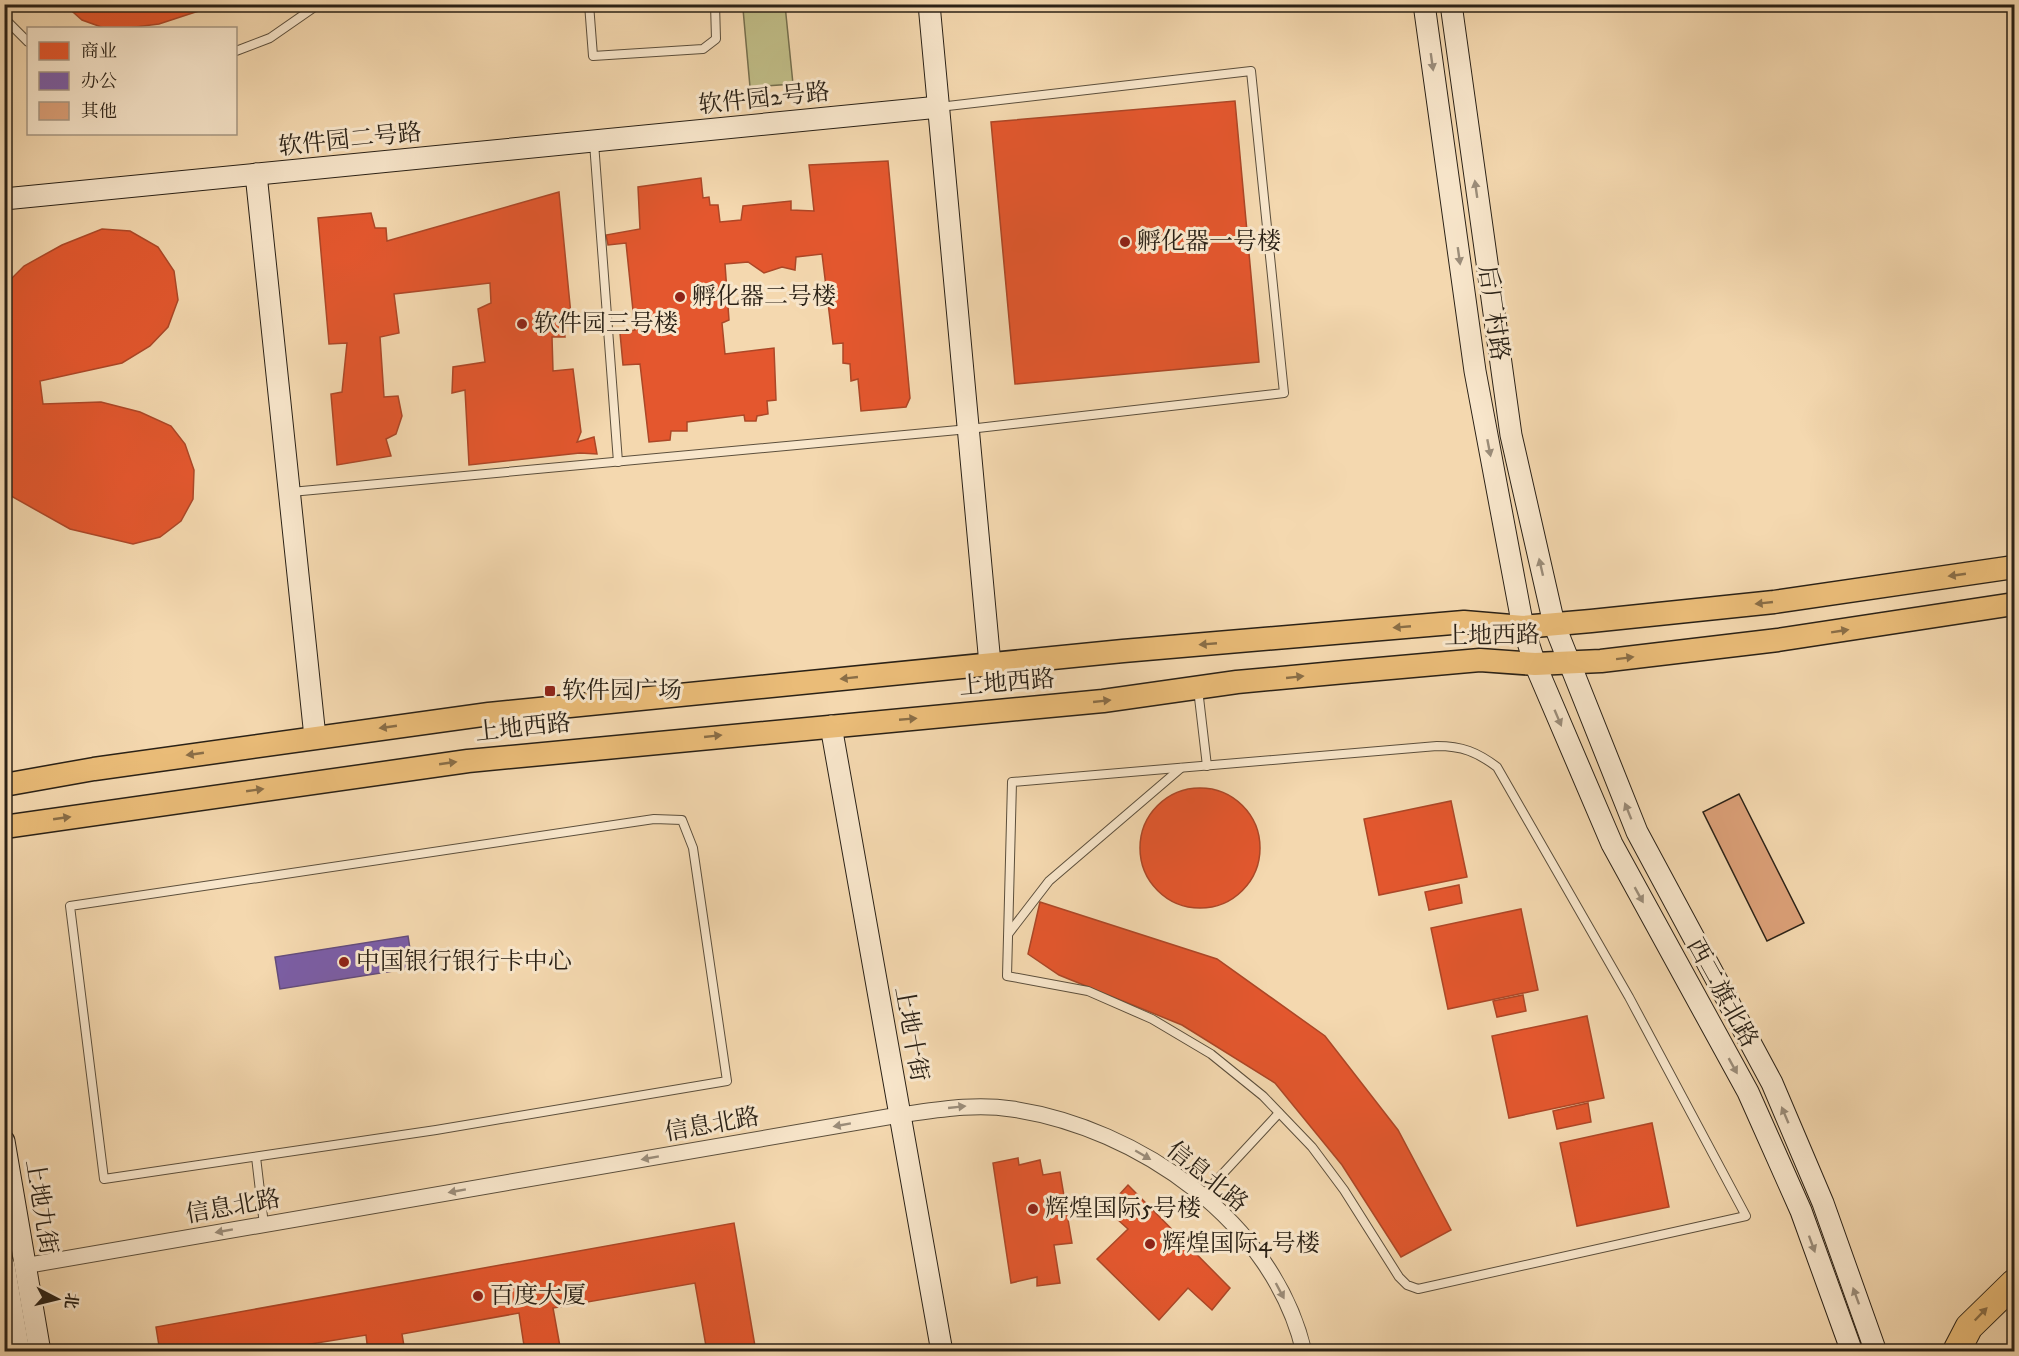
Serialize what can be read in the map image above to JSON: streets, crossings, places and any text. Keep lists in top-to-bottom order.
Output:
{
  "streets": {
    "main road": [
      "软件园2号路",
      "软件园二号路",
      "后厂村路",
      "上地西路",
      "西二旗北路",
      "上地十街",
      "上地九街"
    ],
    "street": ["信息北路"]
  },
  "crossings": [
    ["软件园2号路", "软件园二号路"],
    ["后厂村路", "上地西路"],
    ["后厂村路", "西二旗北路"],
    ["上地西路", "西二旗北路"],
    ["上地西路", "上地十街"],
    ["上地十街", "信息北路"],
    ["信息北路", "上地九街"]
  ],
  "places": {
    "other": [
      "孵化器一号楼",
      "孵化器二号楼",
      "软件园三号楼",
      "中国银行银行卡中心",
      "辉煌国际5号楼",
      "辉煌国际4号楼",
      "百度大厦"
    ],
    "transit": ["软件园广场"]
  },
  "legend": ["商业", "办公", "其他"],
  "north": "right"
}
